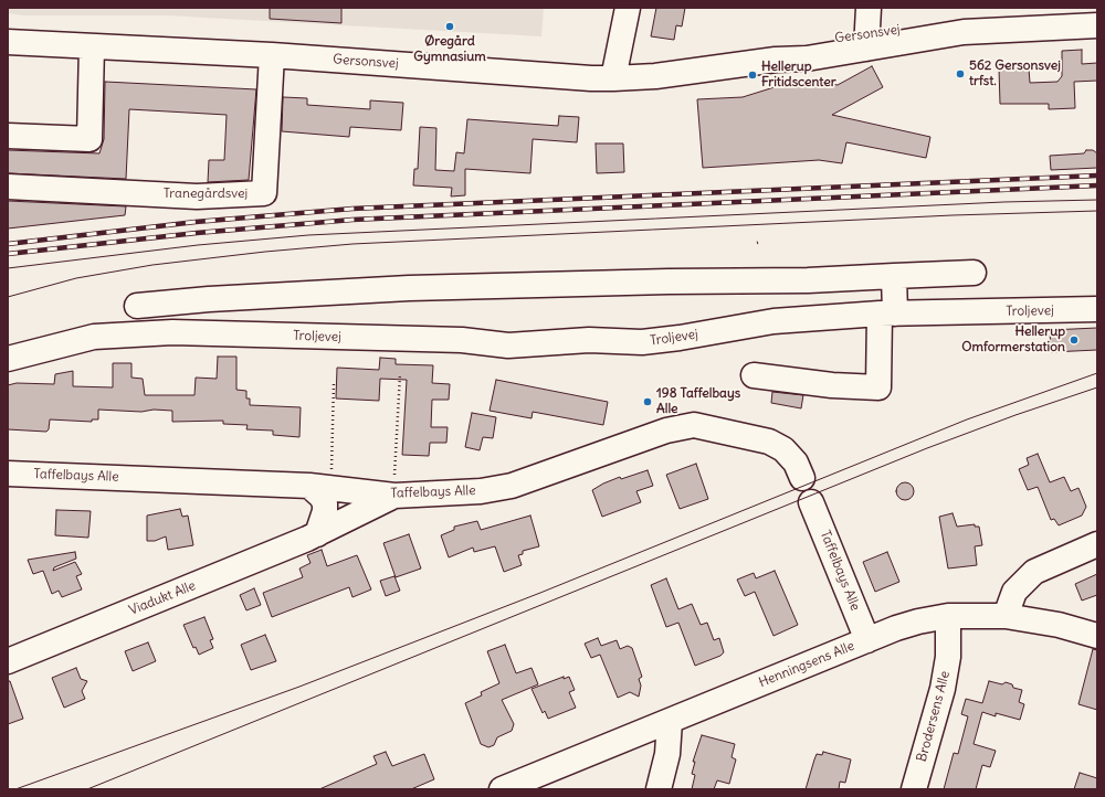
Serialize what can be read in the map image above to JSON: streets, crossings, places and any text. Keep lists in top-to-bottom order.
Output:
{
  "streets": {
    "street": [
      "Gersonsvej",
      "Tranegårdsvej",
      "Troljevej",
      "Taffelbays Alle",
      "Viadukt Alle",
      "Henningsens Alle",
      "Brodersens Alle"
    ]
  },
  "crossings": [
    ["Gersonsvej", "Tranegårdsvej"],
    ["Taffelbays Alle", "Viadukt Alle"],
    ["Taffelbays Alle", "Henningsens Alle"],
    ["Henningsens Alle", "Brodersens Alle"]
  ],
  "places": [
    "Øregård Gymnasium",
    "562 Gersonsvej trfst.",
    "Hellerup Fritidscenter",
    "Hellerup Omformerstation",
    "198 Taffelbays Alle"
  ]
}
